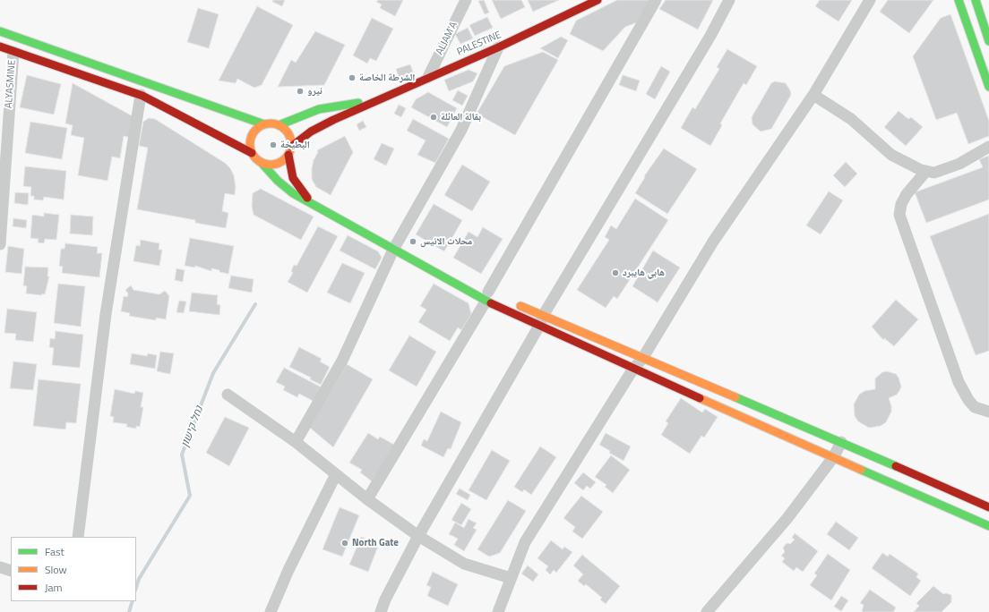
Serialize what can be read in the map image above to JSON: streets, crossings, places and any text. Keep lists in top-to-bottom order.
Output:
{
  "streets": {
    "street": ["ALJAM'A", "PALESTINE", "ALYASMINE"]
  },
  "crossings": [
    ["ALJAM'A", "PALESTINE"]
  ],
  "water": ["נחל קישון"],
  "places": [
    "الشرطة الخاصة",
    "نيرو",
    "بقالة العائلة",
    "البطيخة",
    "محلات الانيس",
    "هابي هايبرد",
    "North Gate"
  ],
  "legend": ["Fast", "Slow", "Jam"]
}
